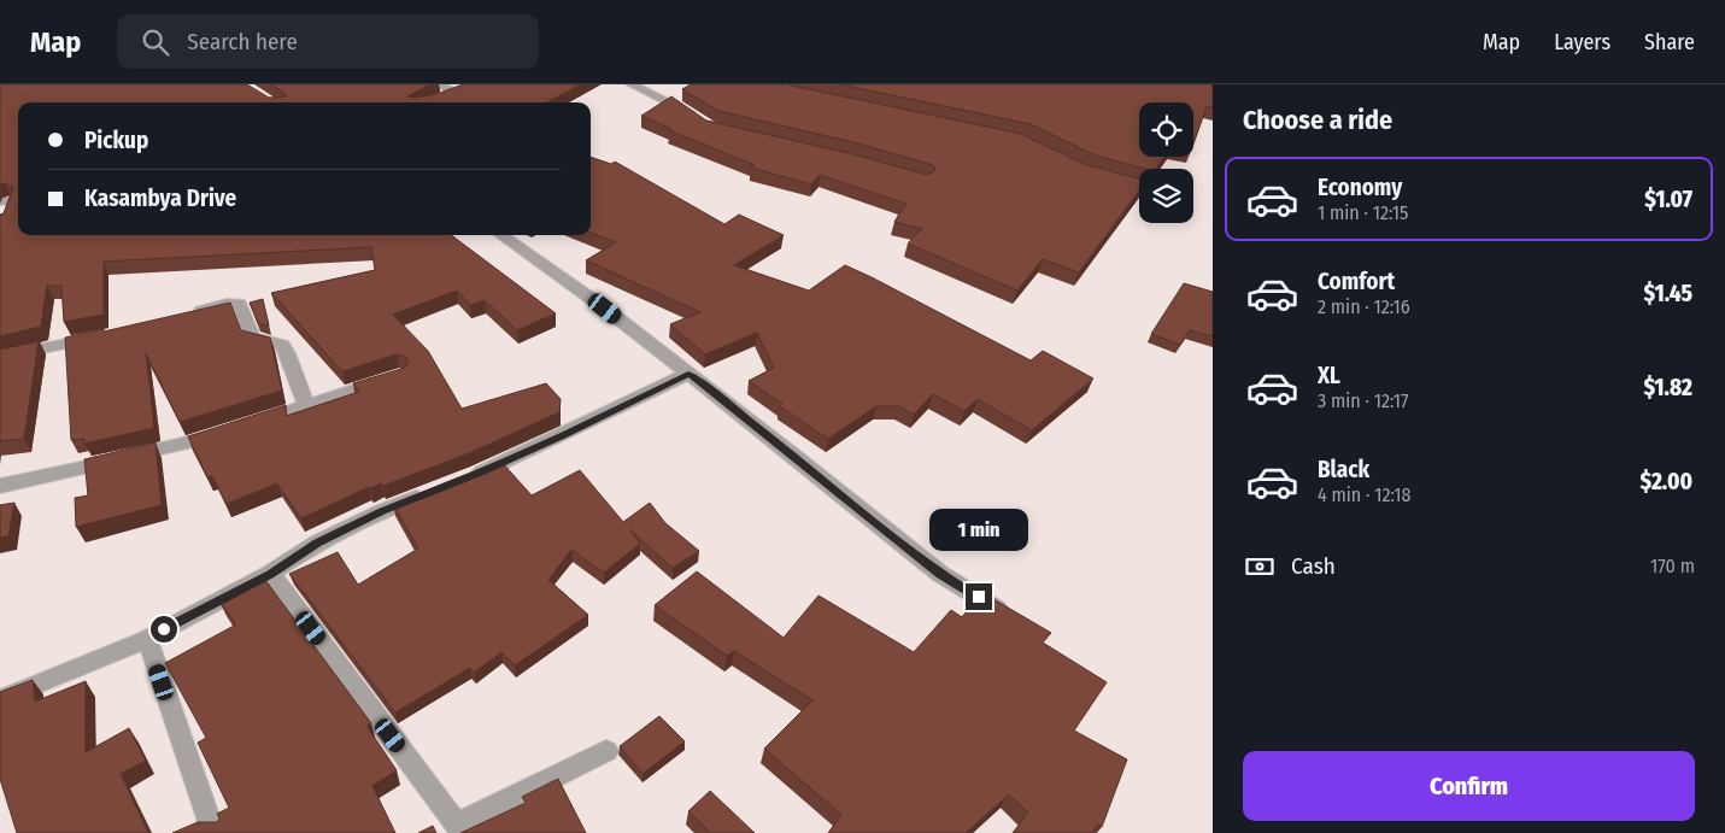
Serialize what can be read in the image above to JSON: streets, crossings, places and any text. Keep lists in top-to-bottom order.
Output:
{
  "page": {
    "header": "Map",
    "search": "Search here",
    "nav": ["Map", "Layers", "Share"],
    "heading": "Choose a ride",
    "banner": ["Pickup", "Kasambya Drive"],
    "list": [
      {
        "name": "Economy",
        "note": "1 min · 12:15",
        "value": "$1.07"
      },
      {
        "name": "Comfort",
        "note": "2 min · 12:16",
        "value": "$1.45"
      },
      {
        "name": "XL",
        "note": "3 min · 12:17",
        "value": "$1.82"
      },
      {
        "name": "Black",
        "note": "4 min · 12:18",
        "value": "$2.00"
      }
    ],
    "bubble": "1 min",
    "pay": ["Cash", "170 m"],
    "buttons": "Confirm"
  }
}
